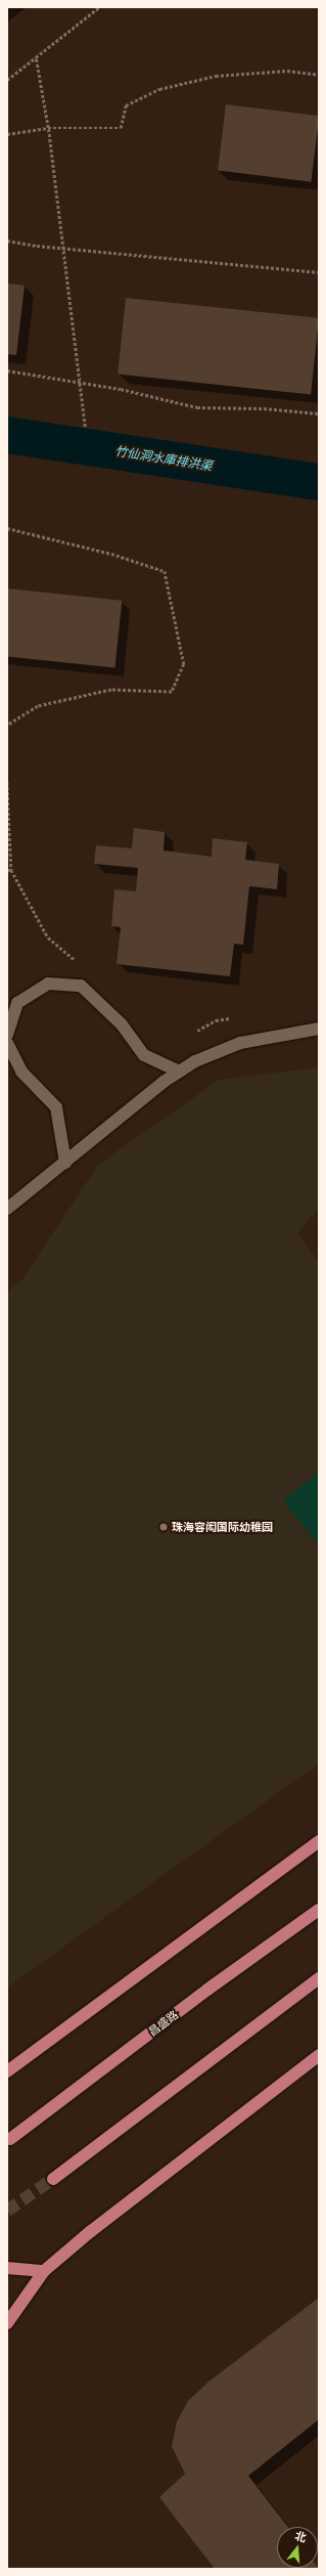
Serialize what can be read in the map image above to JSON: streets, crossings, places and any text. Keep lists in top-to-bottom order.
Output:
{
  "streets": {
    "main road": ["昌盛路"]
  },
  "water": ["竹仙洞水庫排洪渠"],
  "places": ["珠海容闳国际幼稚园"],
  "north": "top"
}
